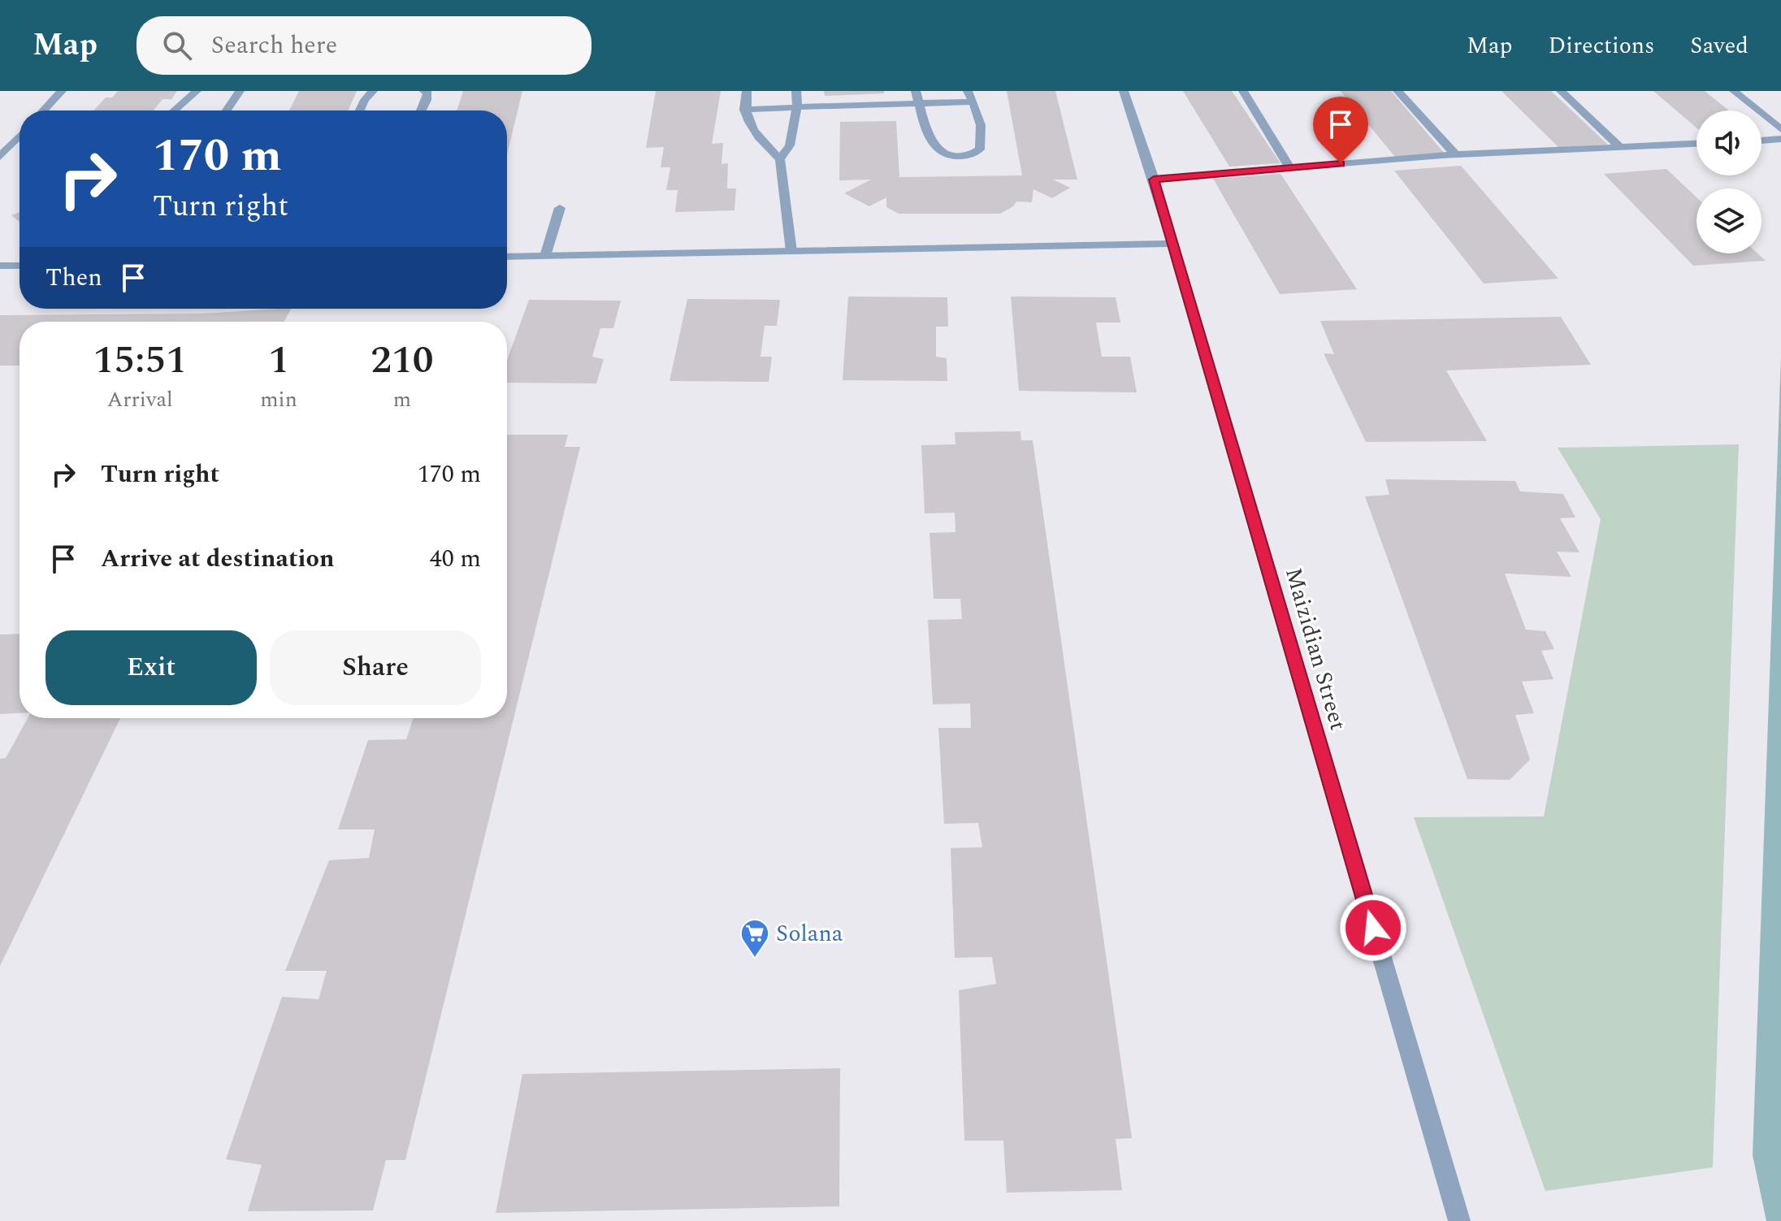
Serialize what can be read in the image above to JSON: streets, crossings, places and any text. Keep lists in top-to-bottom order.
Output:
{
  "streets": {
    "street": ["Maizidian Street"]
  },
  "places": {
    "supermarket": ["Solana"]
  },
  "page": {
    "header": "Map",
    "search": "Search here",
    "nav": ["Map", "Directions", "Saved"],
    "turn": ["170 m", "Turn right"],
    "then": "Then",
    "eta": [
      "15:51",
      "Arrival",
      "1",
      "min",
      "210",
      "m"
    ],
    "list": [
      {
        "name": "Turn right",
        "value": "170 m"
      },
      {
        "name": "Arrive at destination",
        "value": "40 m"
      }
    ],
    "buttons": ["Exit", "Share"]
  }
}
